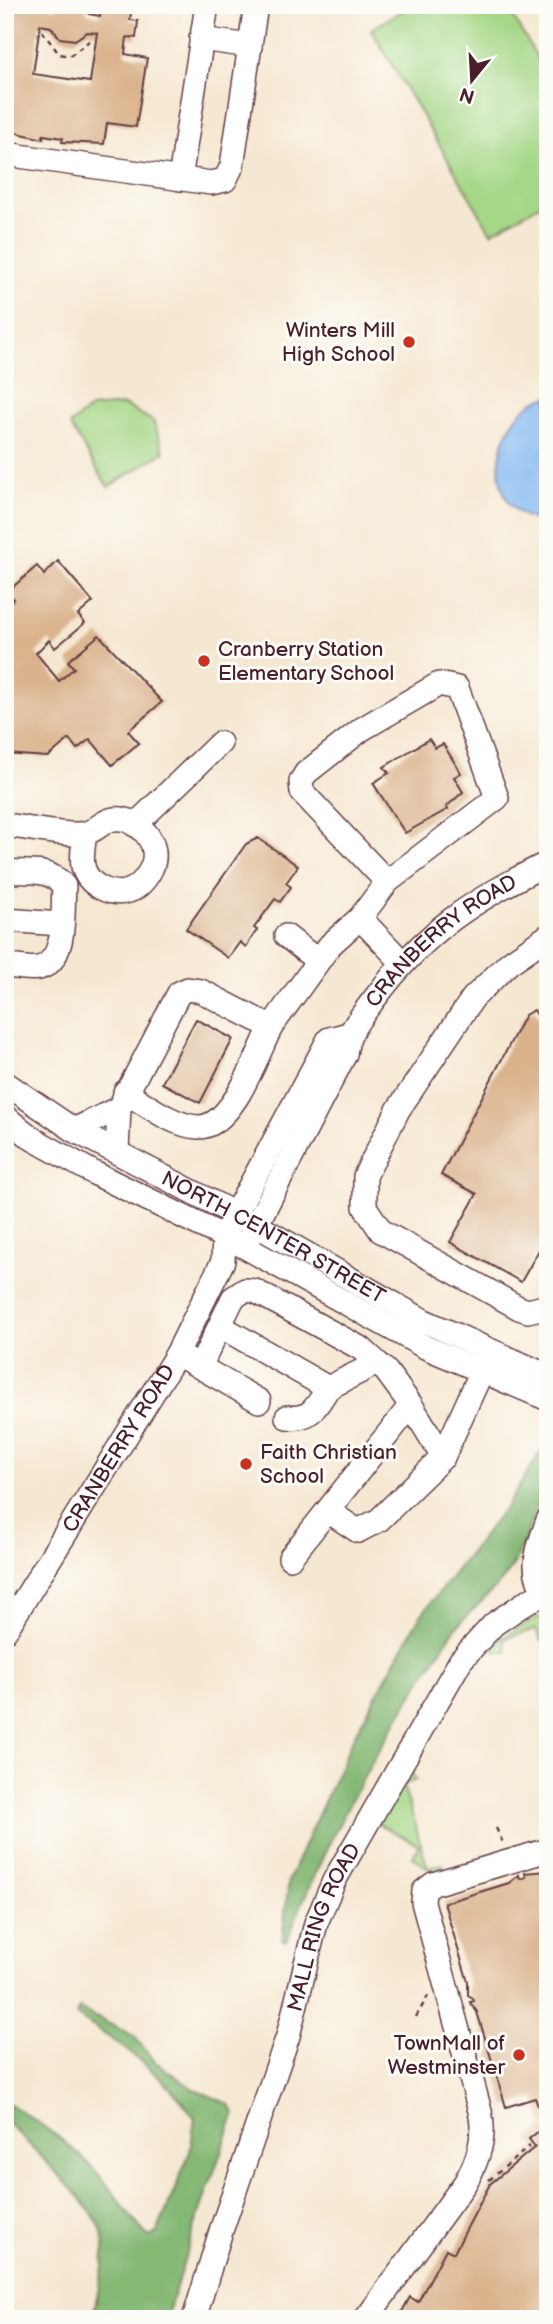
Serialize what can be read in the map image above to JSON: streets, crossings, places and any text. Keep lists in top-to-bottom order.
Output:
{
  "streets": {
    "street": ["CRANBERRY ROAD", "NORTH CENTER STREET", "MALL RING ROAD"]
  },
  "crossings": [
    ["CRANBERRY ROAD", "NORTH CENTER STREET"]
  ],
  "places": [
    "Winters Mill High School",
    "Cranberry Station Elementary School",
    "Faith Christian School",
    "TownMall of Westminster"
  ],
  "north": "bottom"
}
